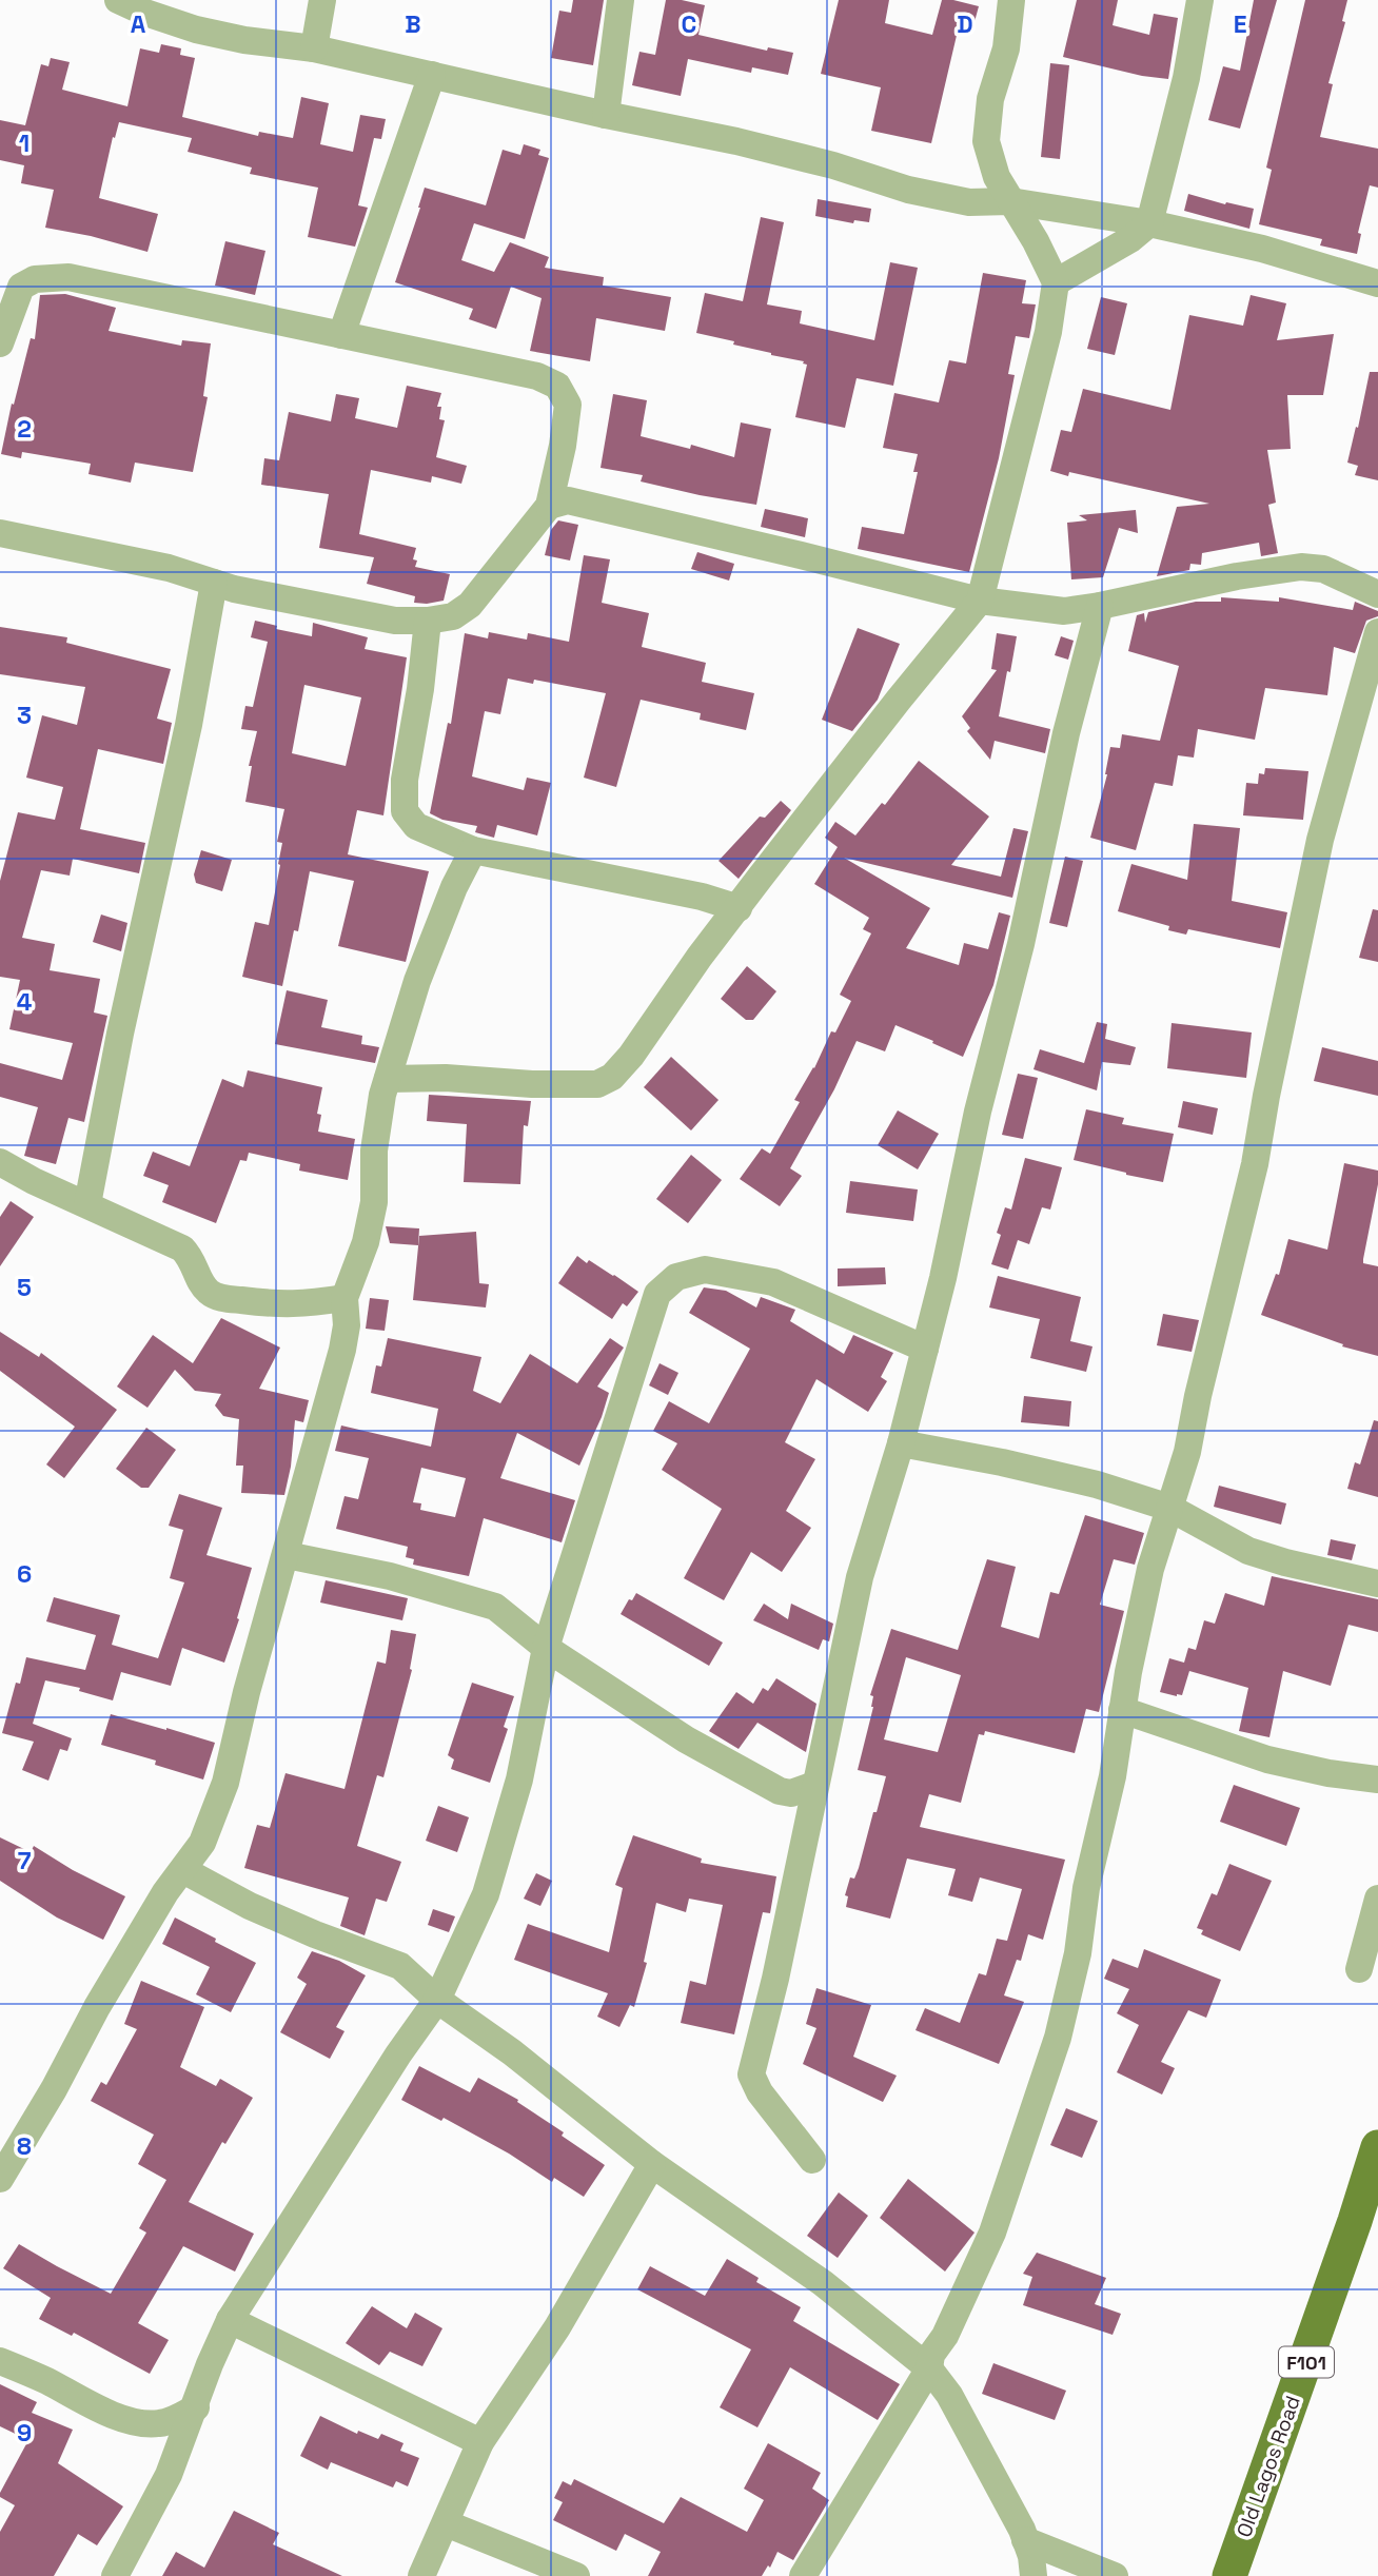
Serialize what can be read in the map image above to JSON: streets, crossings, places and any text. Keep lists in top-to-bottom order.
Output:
{
  "streets": {
    "main road": ["F101", "Old Lagos Road"]
  },
  "grid": {
    "columns": [
      "A",
      "B",
      "C",
      "D",
      "E"
    ],
    "rows": [
      "1",
      "2",
      "3",
      "4",
      "5",
      "6",
      "7",
      "8",
      "9"
    ]
  }
}
